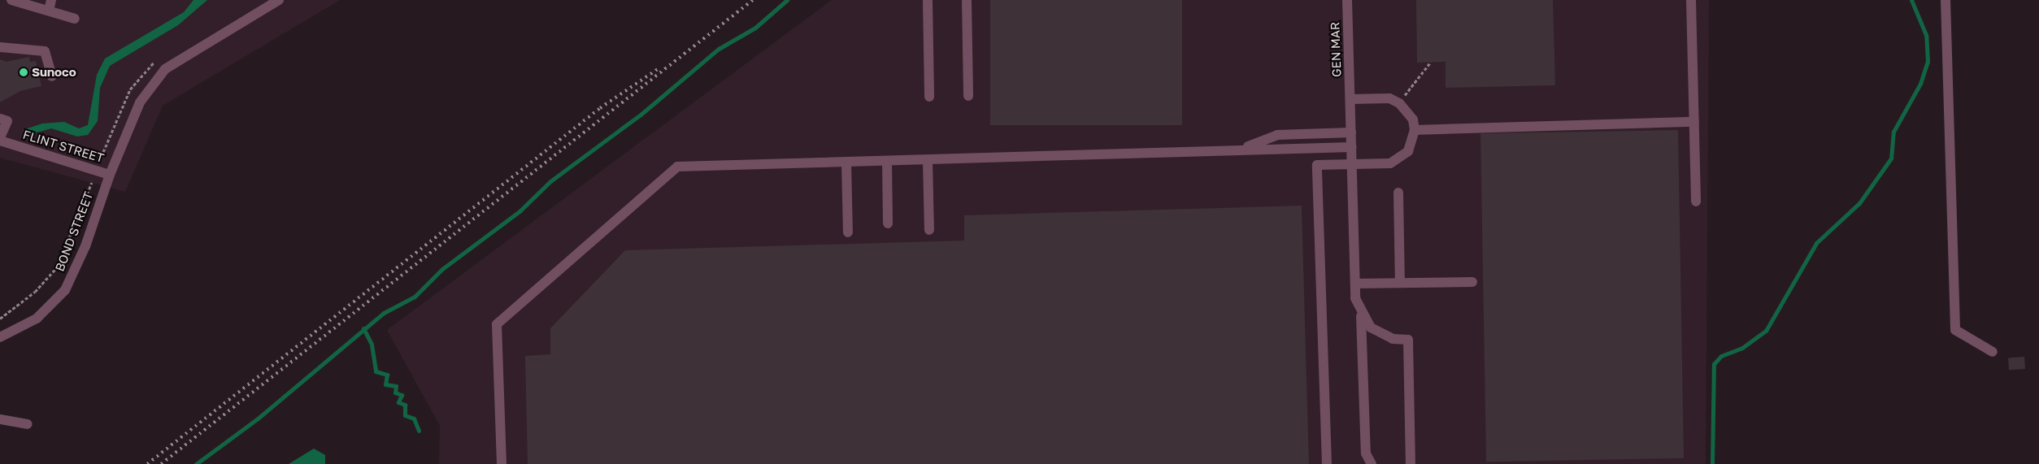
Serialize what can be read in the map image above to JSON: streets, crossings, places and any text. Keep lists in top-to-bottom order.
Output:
{
  "streets": {
    "street": ["GEN MAR", "FLINT STREET", "BOND STREET"]
  },
  "crossings": [
    ["FLINT STREET", "BOND STREET"]
  ],
  "places": ["Sunoco"]
}
